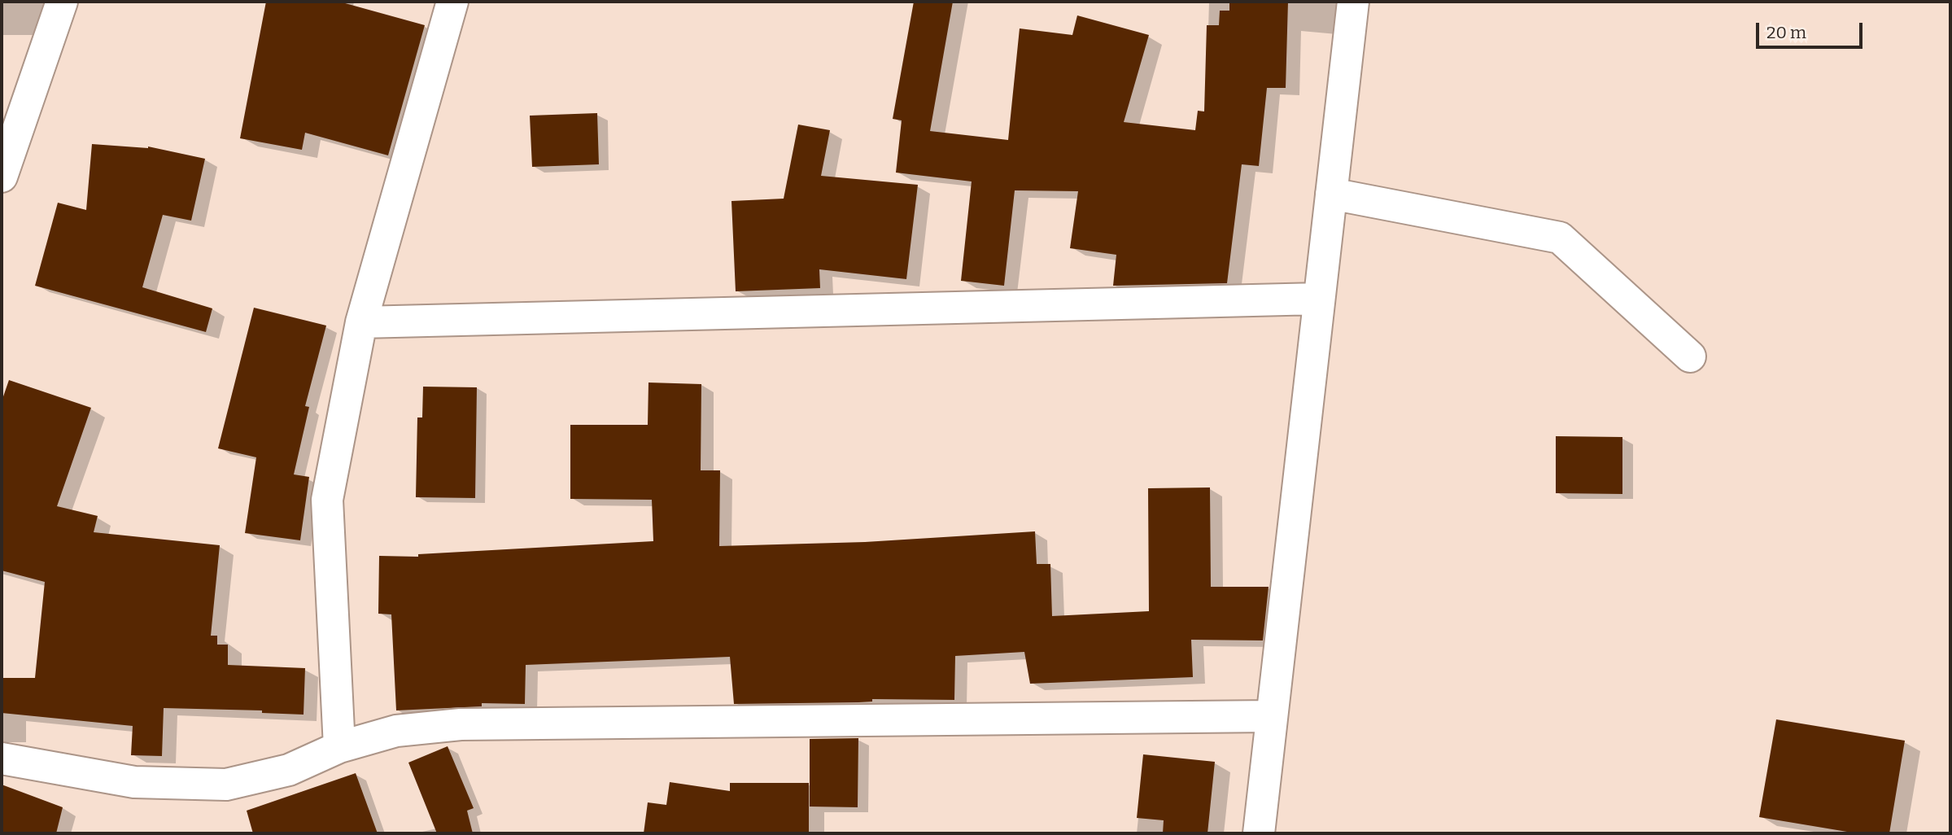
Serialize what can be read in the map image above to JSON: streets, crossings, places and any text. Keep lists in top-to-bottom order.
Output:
{
  "scale_bar": "20 m"
}
